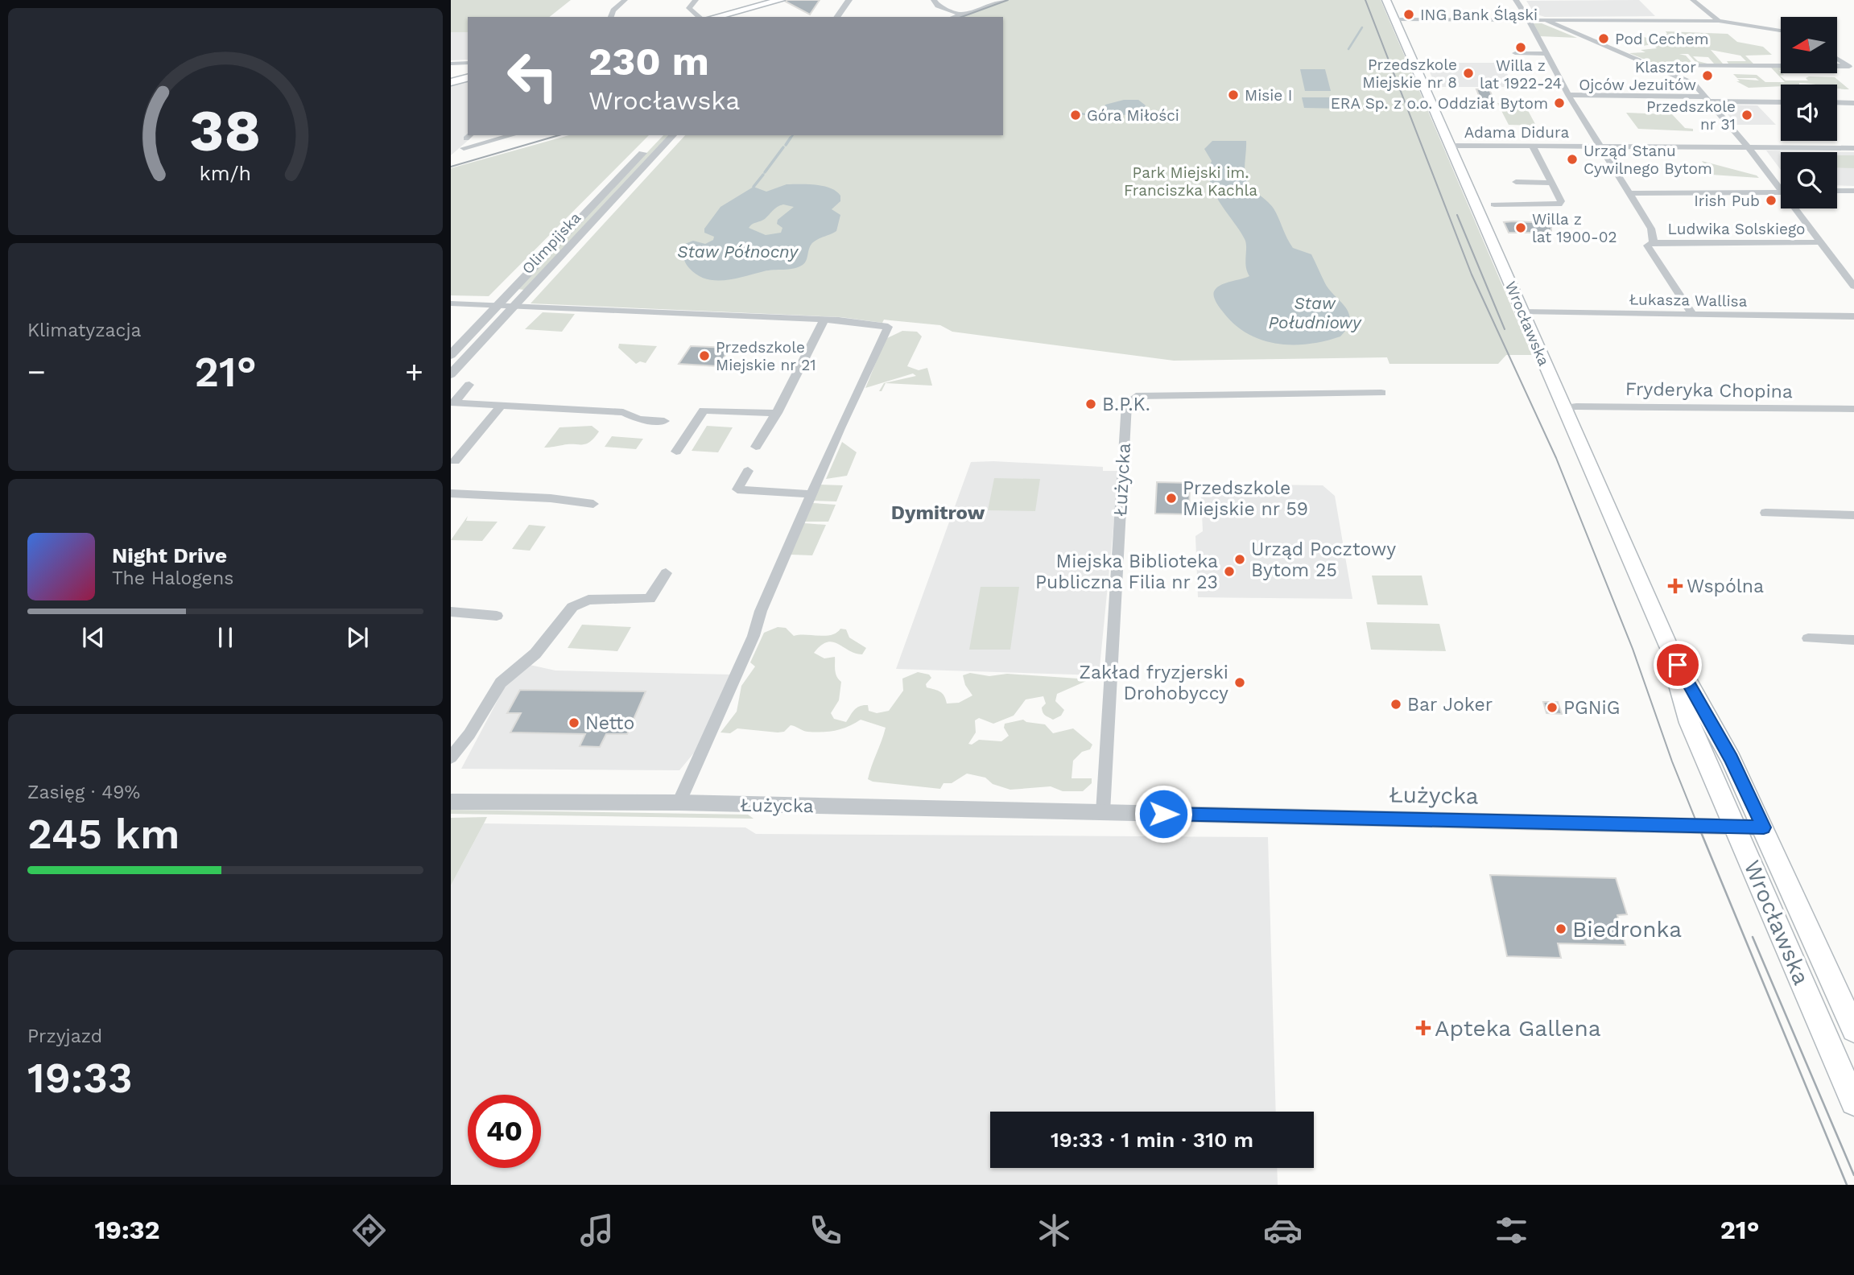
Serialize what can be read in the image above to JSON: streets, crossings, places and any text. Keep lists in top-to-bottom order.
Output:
{
  "streets": {
    "main road": ["Wrocławska"],
    "street": [
      "Adama Didura",
      "Ludwika Solskiego",
      "Olimpijska",
      "Łukasza Wallisa",
      "Fryderyka Chopina",
      "Łużycka"
    ]
  },
  "crossings": [
    ["Adama Didura", "Wrocławska"],
    ["Łukasza Wallisa", "Wrocławska"],
    ["Wrocławska", "Fryderyka Chopina"],
    ["Wrocławska", "Łużycka"]
  ],
  "districts": ["Dymitrow"],
  "water": ["Staw Północny", "Staw Południowy"],
  "parks": ["Park Miejski im. Franciszka Kachla"],
  "places": {
    "other": [
      "ING Bank Śląski",
      "Pod Cechem",
      "Willa z lat 1922-24",
      "Przedszkole Miejskie nr 8",
      "Klasztor Ojców Jezuitów",
      "Misie I",
      "ERA Sp. z o.o. Oddział Bytom",
      "Góra Miłości",
      "Przedszkole nr 31",
      "Urząd Stanu Cywilnego Bytom",
      "Irish Pub",
      "Willa z lat 1900-02",
      "Przedszkole Miejskie nr 21",
      "B.P.K.",
      "Przedszkole Miejskie nr 59",
      "Urząd Pocztowy Bytom 25",
      "Miejska Biblioteka Publiczna Filia nr 23",
      "Zakład fryzjerski Drohobyccy",
      "Bar Joker",
      "PGNiG",
      "Netto",
      "Biedronka"
    ],
    "health": ["Wspólna", "Apteka Gallena"]
  },
  "north": "left",
  "page": {
    "turn": ["230 m", "Wrocławska"],
    "tile": [
      "Klimatyzacja",
      ["Zasięg · 49%", "245 km"],
      ["Przyjazd", "19:33"]
    ],
    "heat": ["−", "21°", "+"],
    "song": ["Night Drive", "The Halogens"],
    "limit": "40",
    "trip": "19:33 · 1 min · 310 m",
    "tabs": ["19:32", "21°"],
    "gauge": ["38", "km/h"]
  }
}
